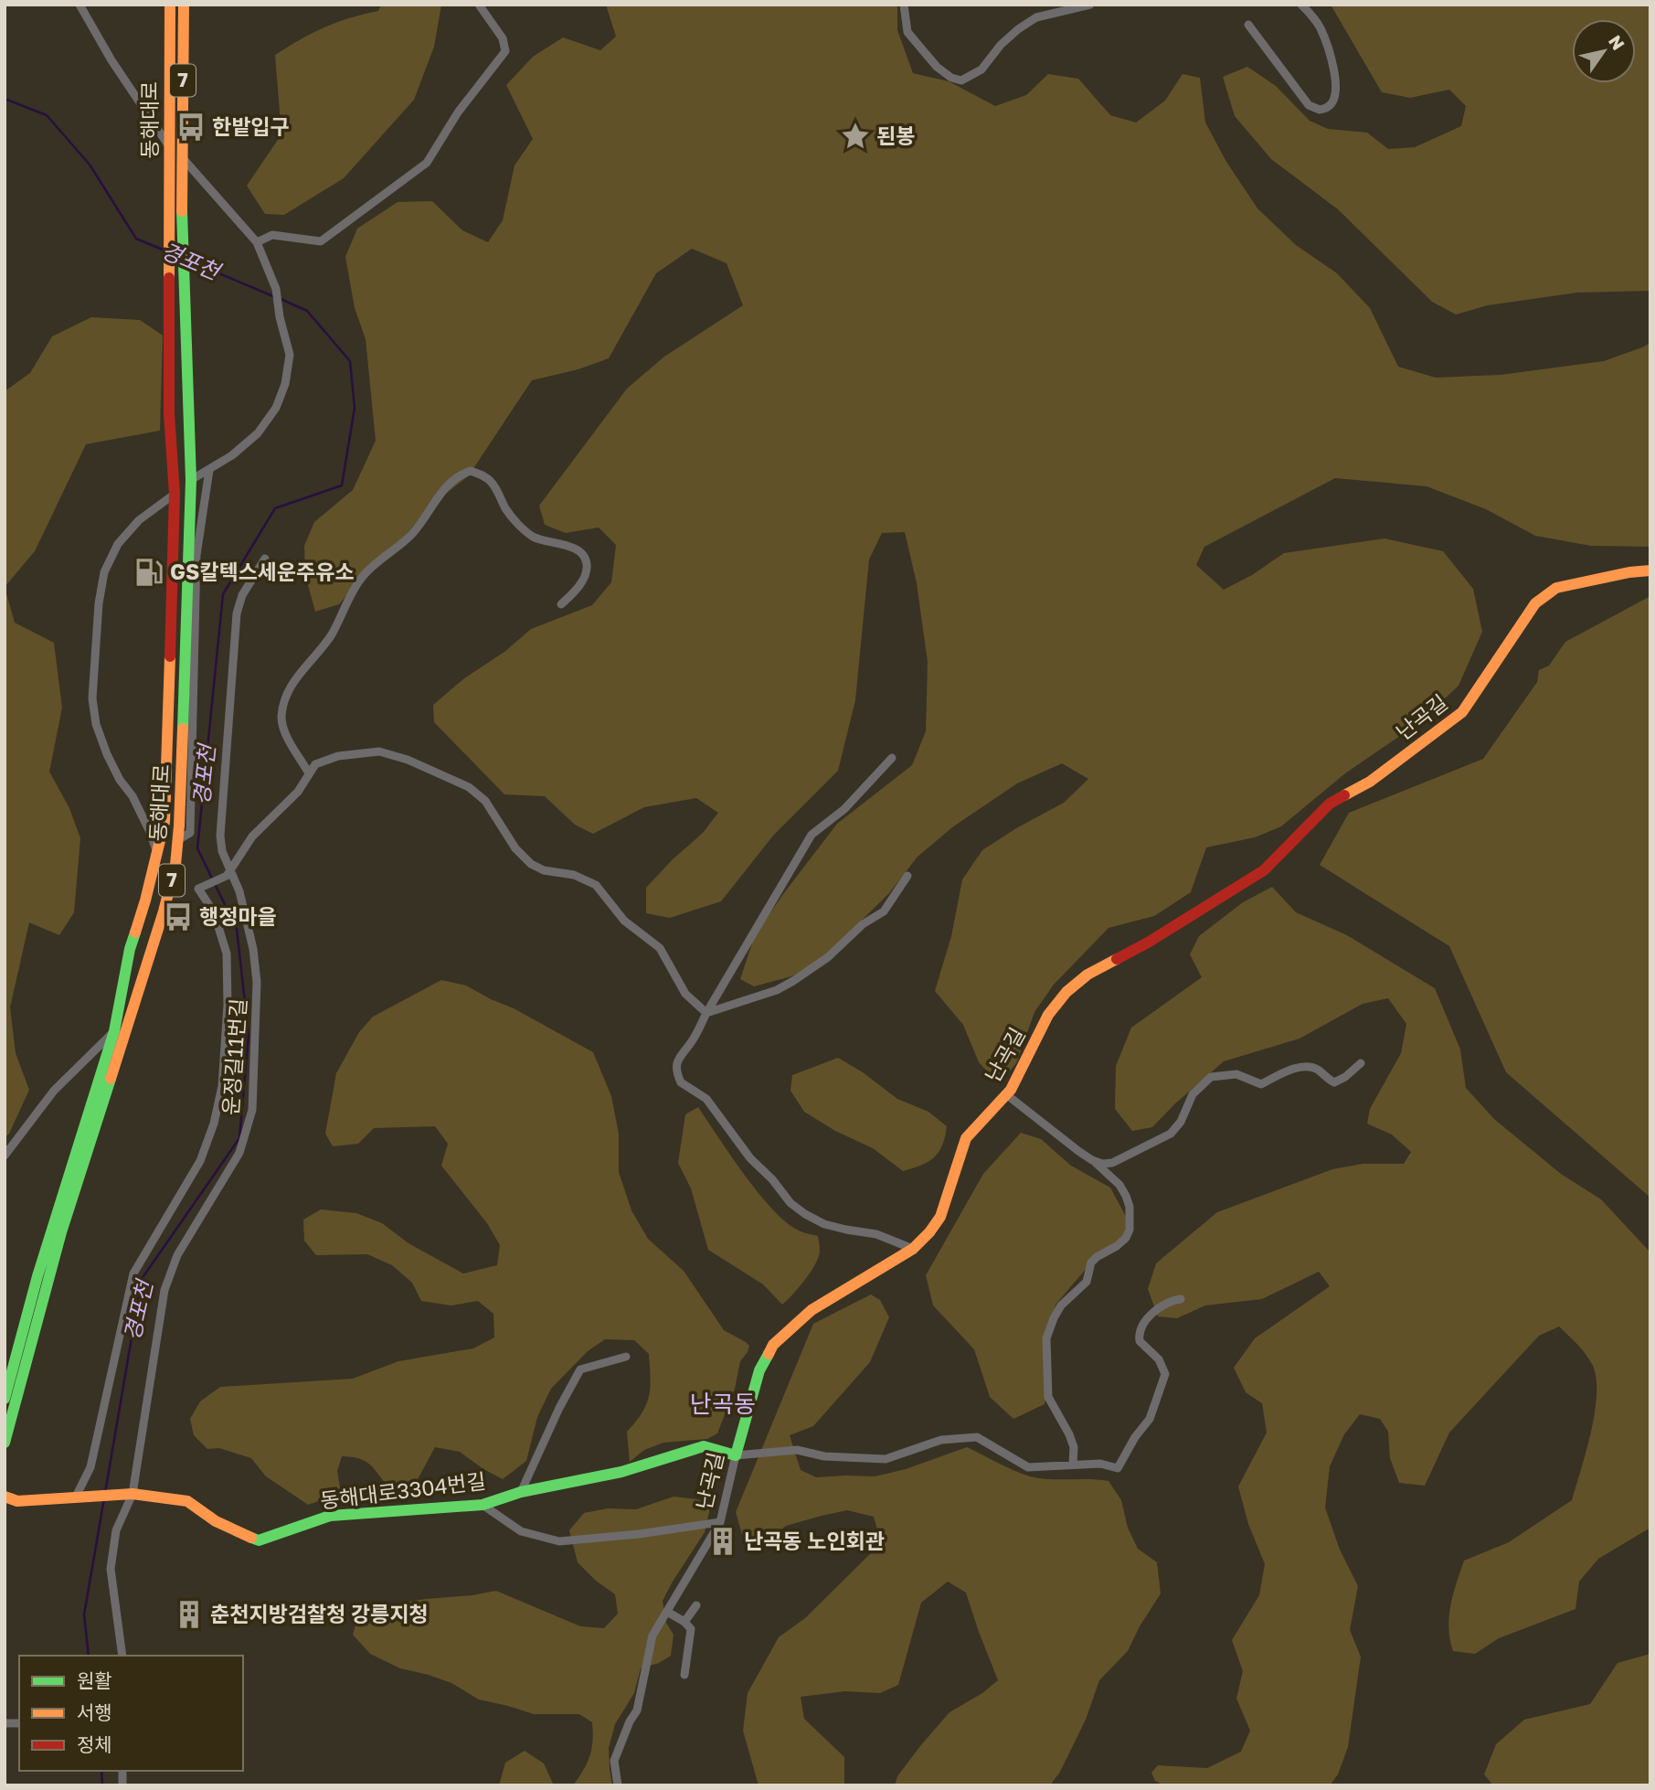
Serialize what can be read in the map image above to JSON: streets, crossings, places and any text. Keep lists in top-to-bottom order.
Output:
{
  "streets": {
    "main road": [
      "7",
      "동해대로",
      "난곡길",
      "동해대로3304번길"
    ],
    "street": ["운정길11번길"]
  },
  "crossings": [
    ["난곡길", "동해대로3304번길"],
    ["운정길11번길", "동해대로3304번길"]
  ],
  "districts": ["난곡동"],
  "water": ["경포천"],
  "places": {
    "bus stop": ["한밭입구", "행정마을"],
    "place": ["된봉"],
    "fuel station": ["GS칼텍스세운주유소"],
    "building": ["난곡동 노인회관", "춘천지방검찰청 강릉지청"]
  },
  "legend": ["원활", "서행", "정체"],
  "north": "top right"
}
